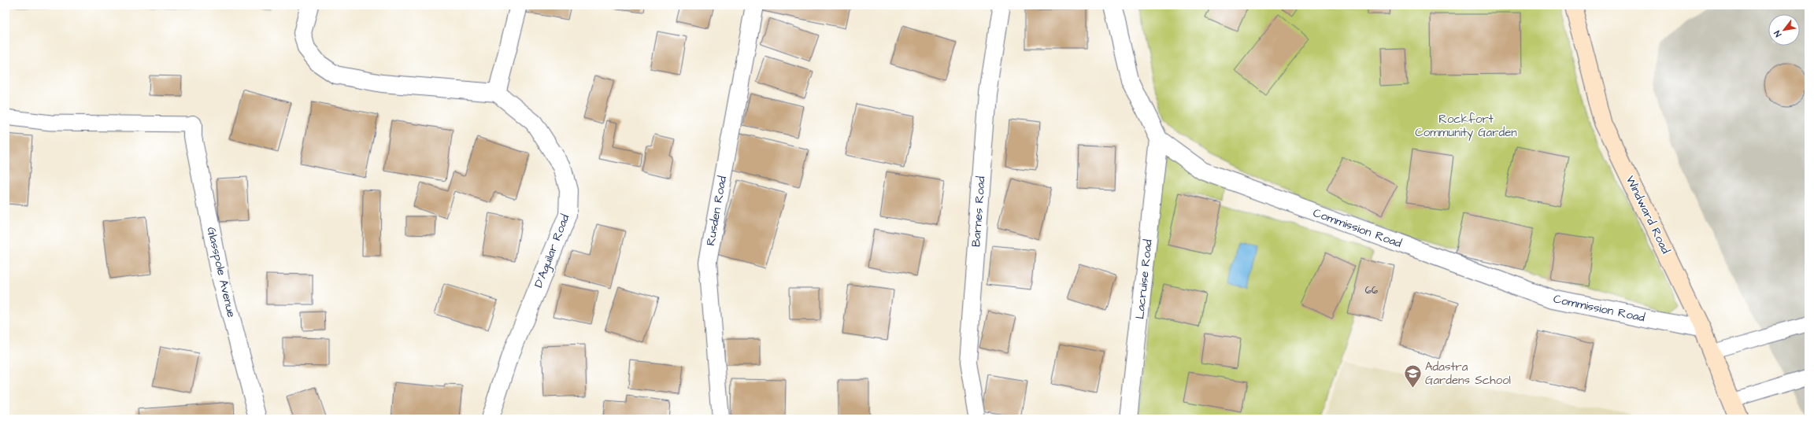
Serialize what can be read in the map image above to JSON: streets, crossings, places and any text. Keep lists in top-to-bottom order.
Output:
{
  "streets": {
    "main road": ["Windward Road"],
    "street": [
      "Rusden Road",
      "Barnes Road",
      "Commission Road",
      "D'Aguilar Road",
      "Glasspole Avenue",
      "Lacruise Road"
    ]
  },
  "crossings": [
    ["Windward Road", "Commission Road"],
    ["Commission Road", "Lacruise Road"]
  ],
  "parks": ["Rockfort Community Garden"],
  "places": {
    "school or university": ["Adastra Gardens School"]
  },
  "house_numbers": ["66"],
  "north": "bottom left"
}
